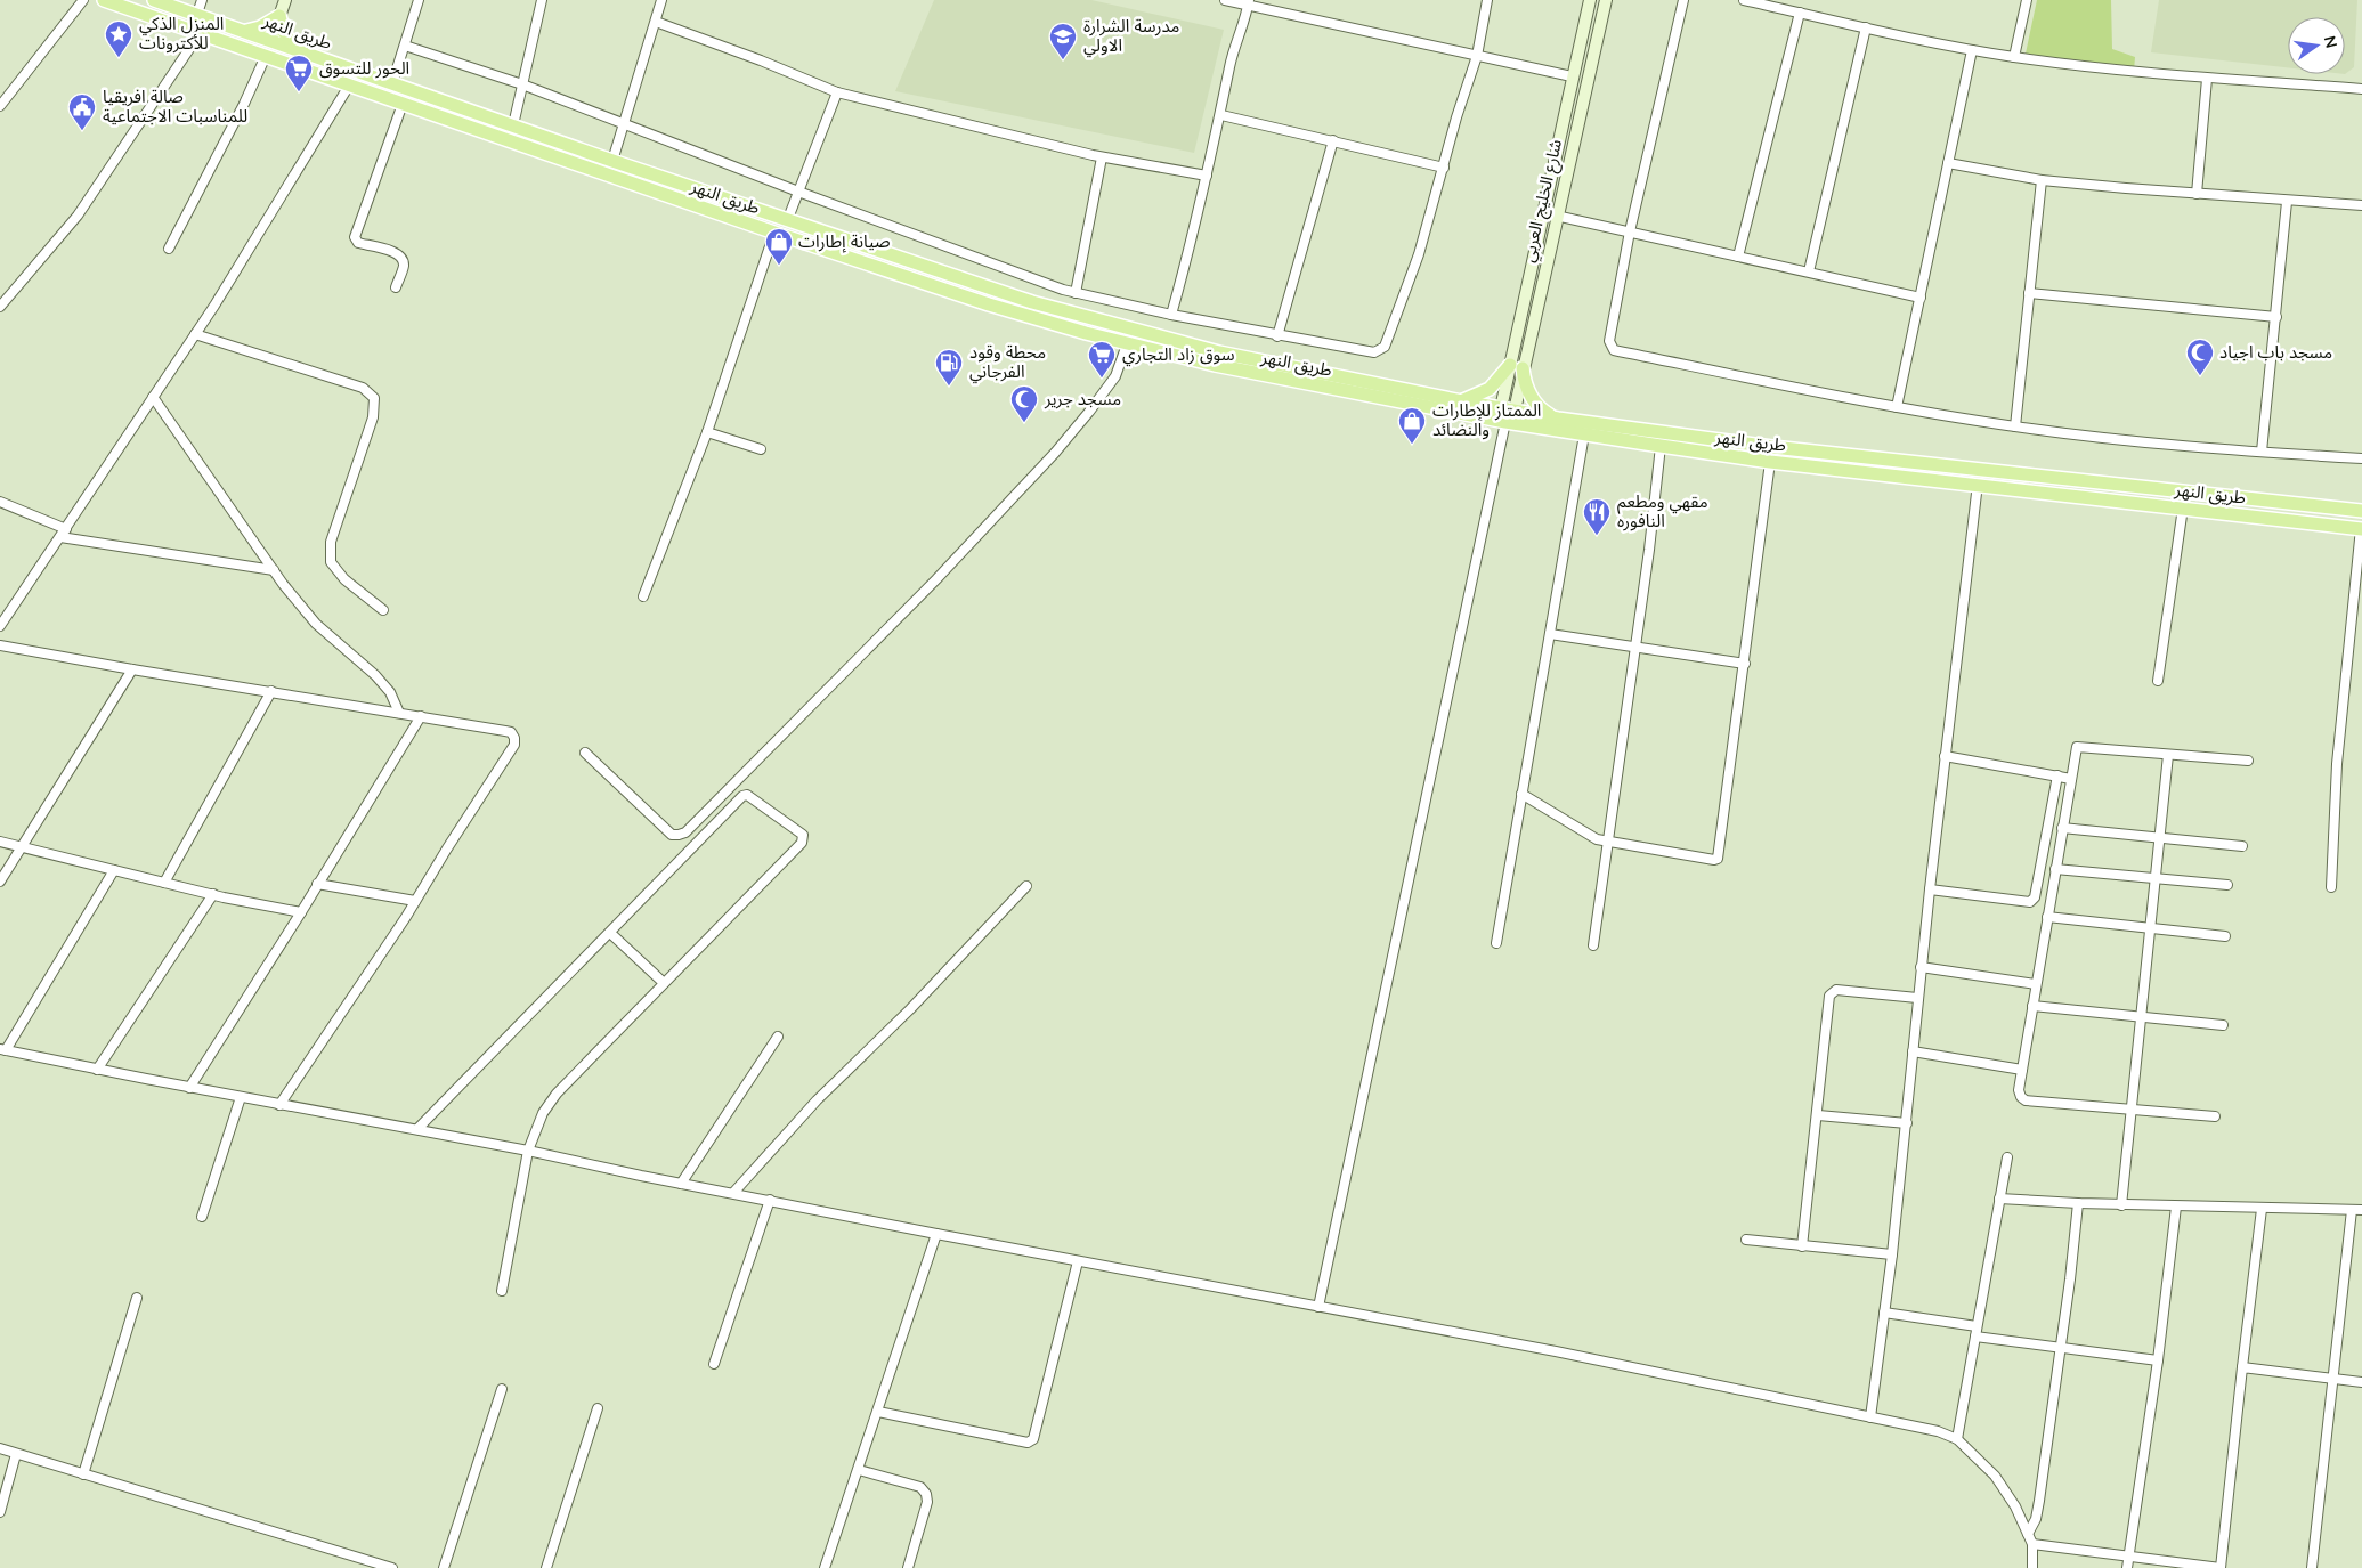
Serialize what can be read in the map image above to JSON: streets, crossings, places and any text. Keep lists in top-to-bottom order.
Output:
{
  "streets": {
    "main road": ["طريق النهر", "شارع الخليج العربي"]
  },
  "crossings": [
    ["طريق النهر", "شارع الخليج العربي"]
  ],
  "places": {
    "place": ["المنزل الذكي للأكترونات"],
    "school or university": ["مدرسة الشرارة الاولي"],
    "supermarket": ["الحور للتسوق", "سوق زاد التجاري"],
    "public building": ["صالة افريقيا للمناسبات الاجتماعية"],
    "shop": ["صيانة إطارات", "الممتاز للإطارات والنضائد"],
    "mosque": ["مسجد باب اجياد", "مسجد جرير"],
    "fuel station": ["محطة وقود الفرجاني"],
    "restaurant": ["مقهي ومطعم النافوره"]
  },
  "north": "right"
}
